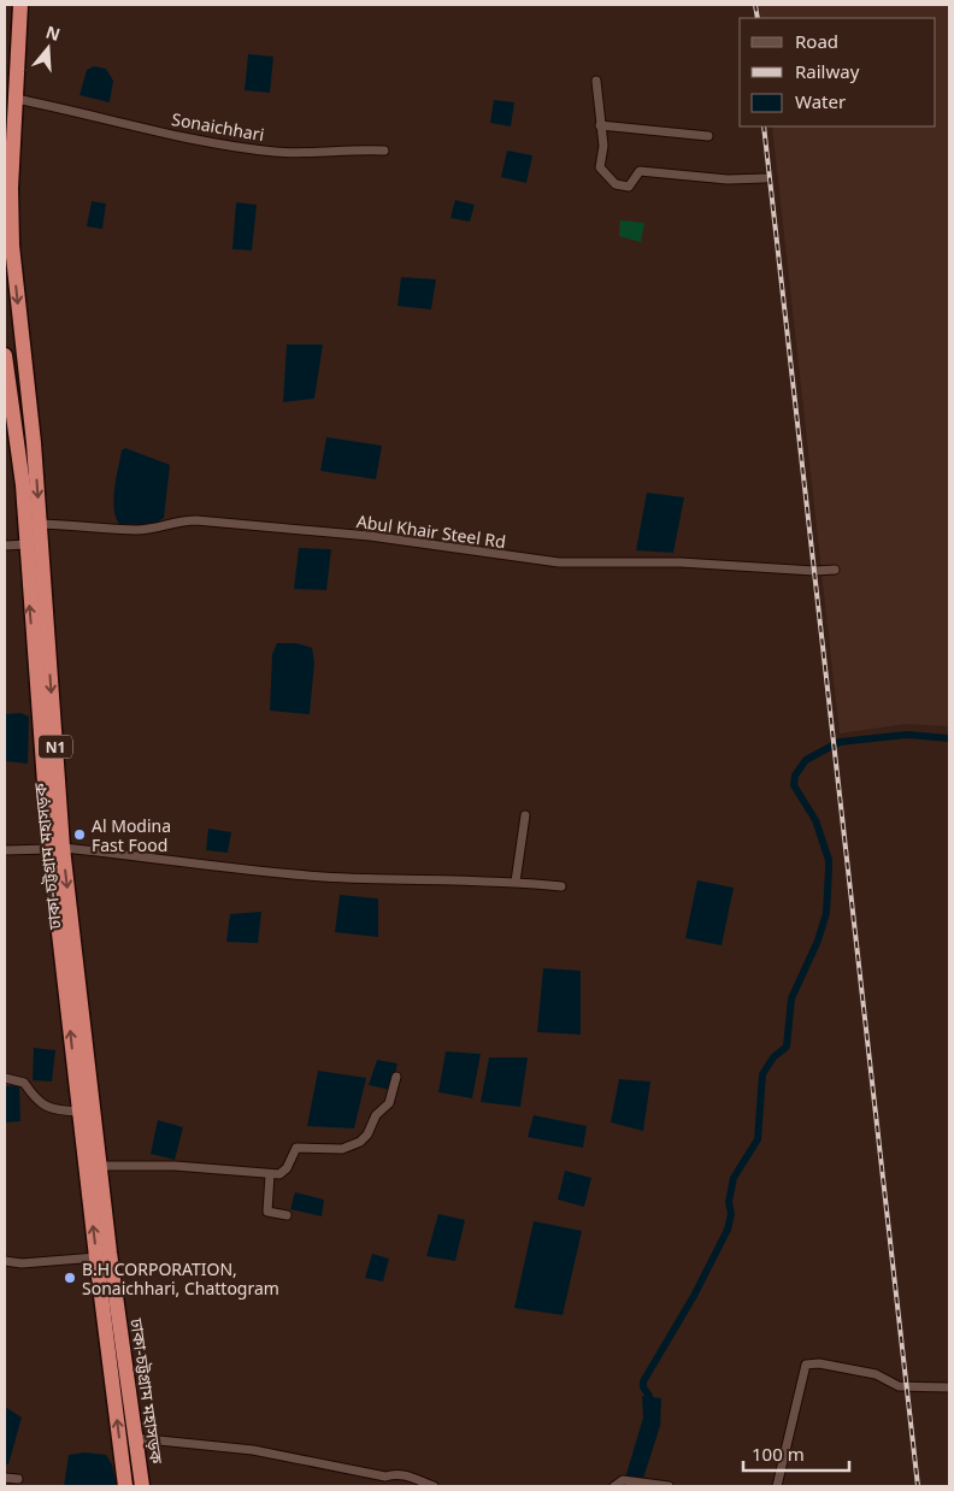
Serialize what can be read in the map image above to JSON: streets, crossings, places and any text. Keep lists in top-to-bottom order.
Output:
{
  "streets": {
    "highway": ["N1", "ঢাকা-চট্টগ্রাম মহাসড়ক"],
    "street": ["Sonaichhari", "Abul Khair Steel Rd"]
  },
  "crossings": [
    ["Sonaichhari", "ঢাকা-চট্টগ্রাম মহাসড়ক"],
    ["Abul Khair Steel Rd", "ঢাকা-চট্টগ্রাম মহাসড়ক"]
  ],
  "places": ["Al Modina Fast Food", "B.H CORPORATION, Sonaichhari, Chattogram"],
  "legend": ["Road", "Railway", "Water"],
  "scale_bar": "100 m",
  "north": "top"
}
